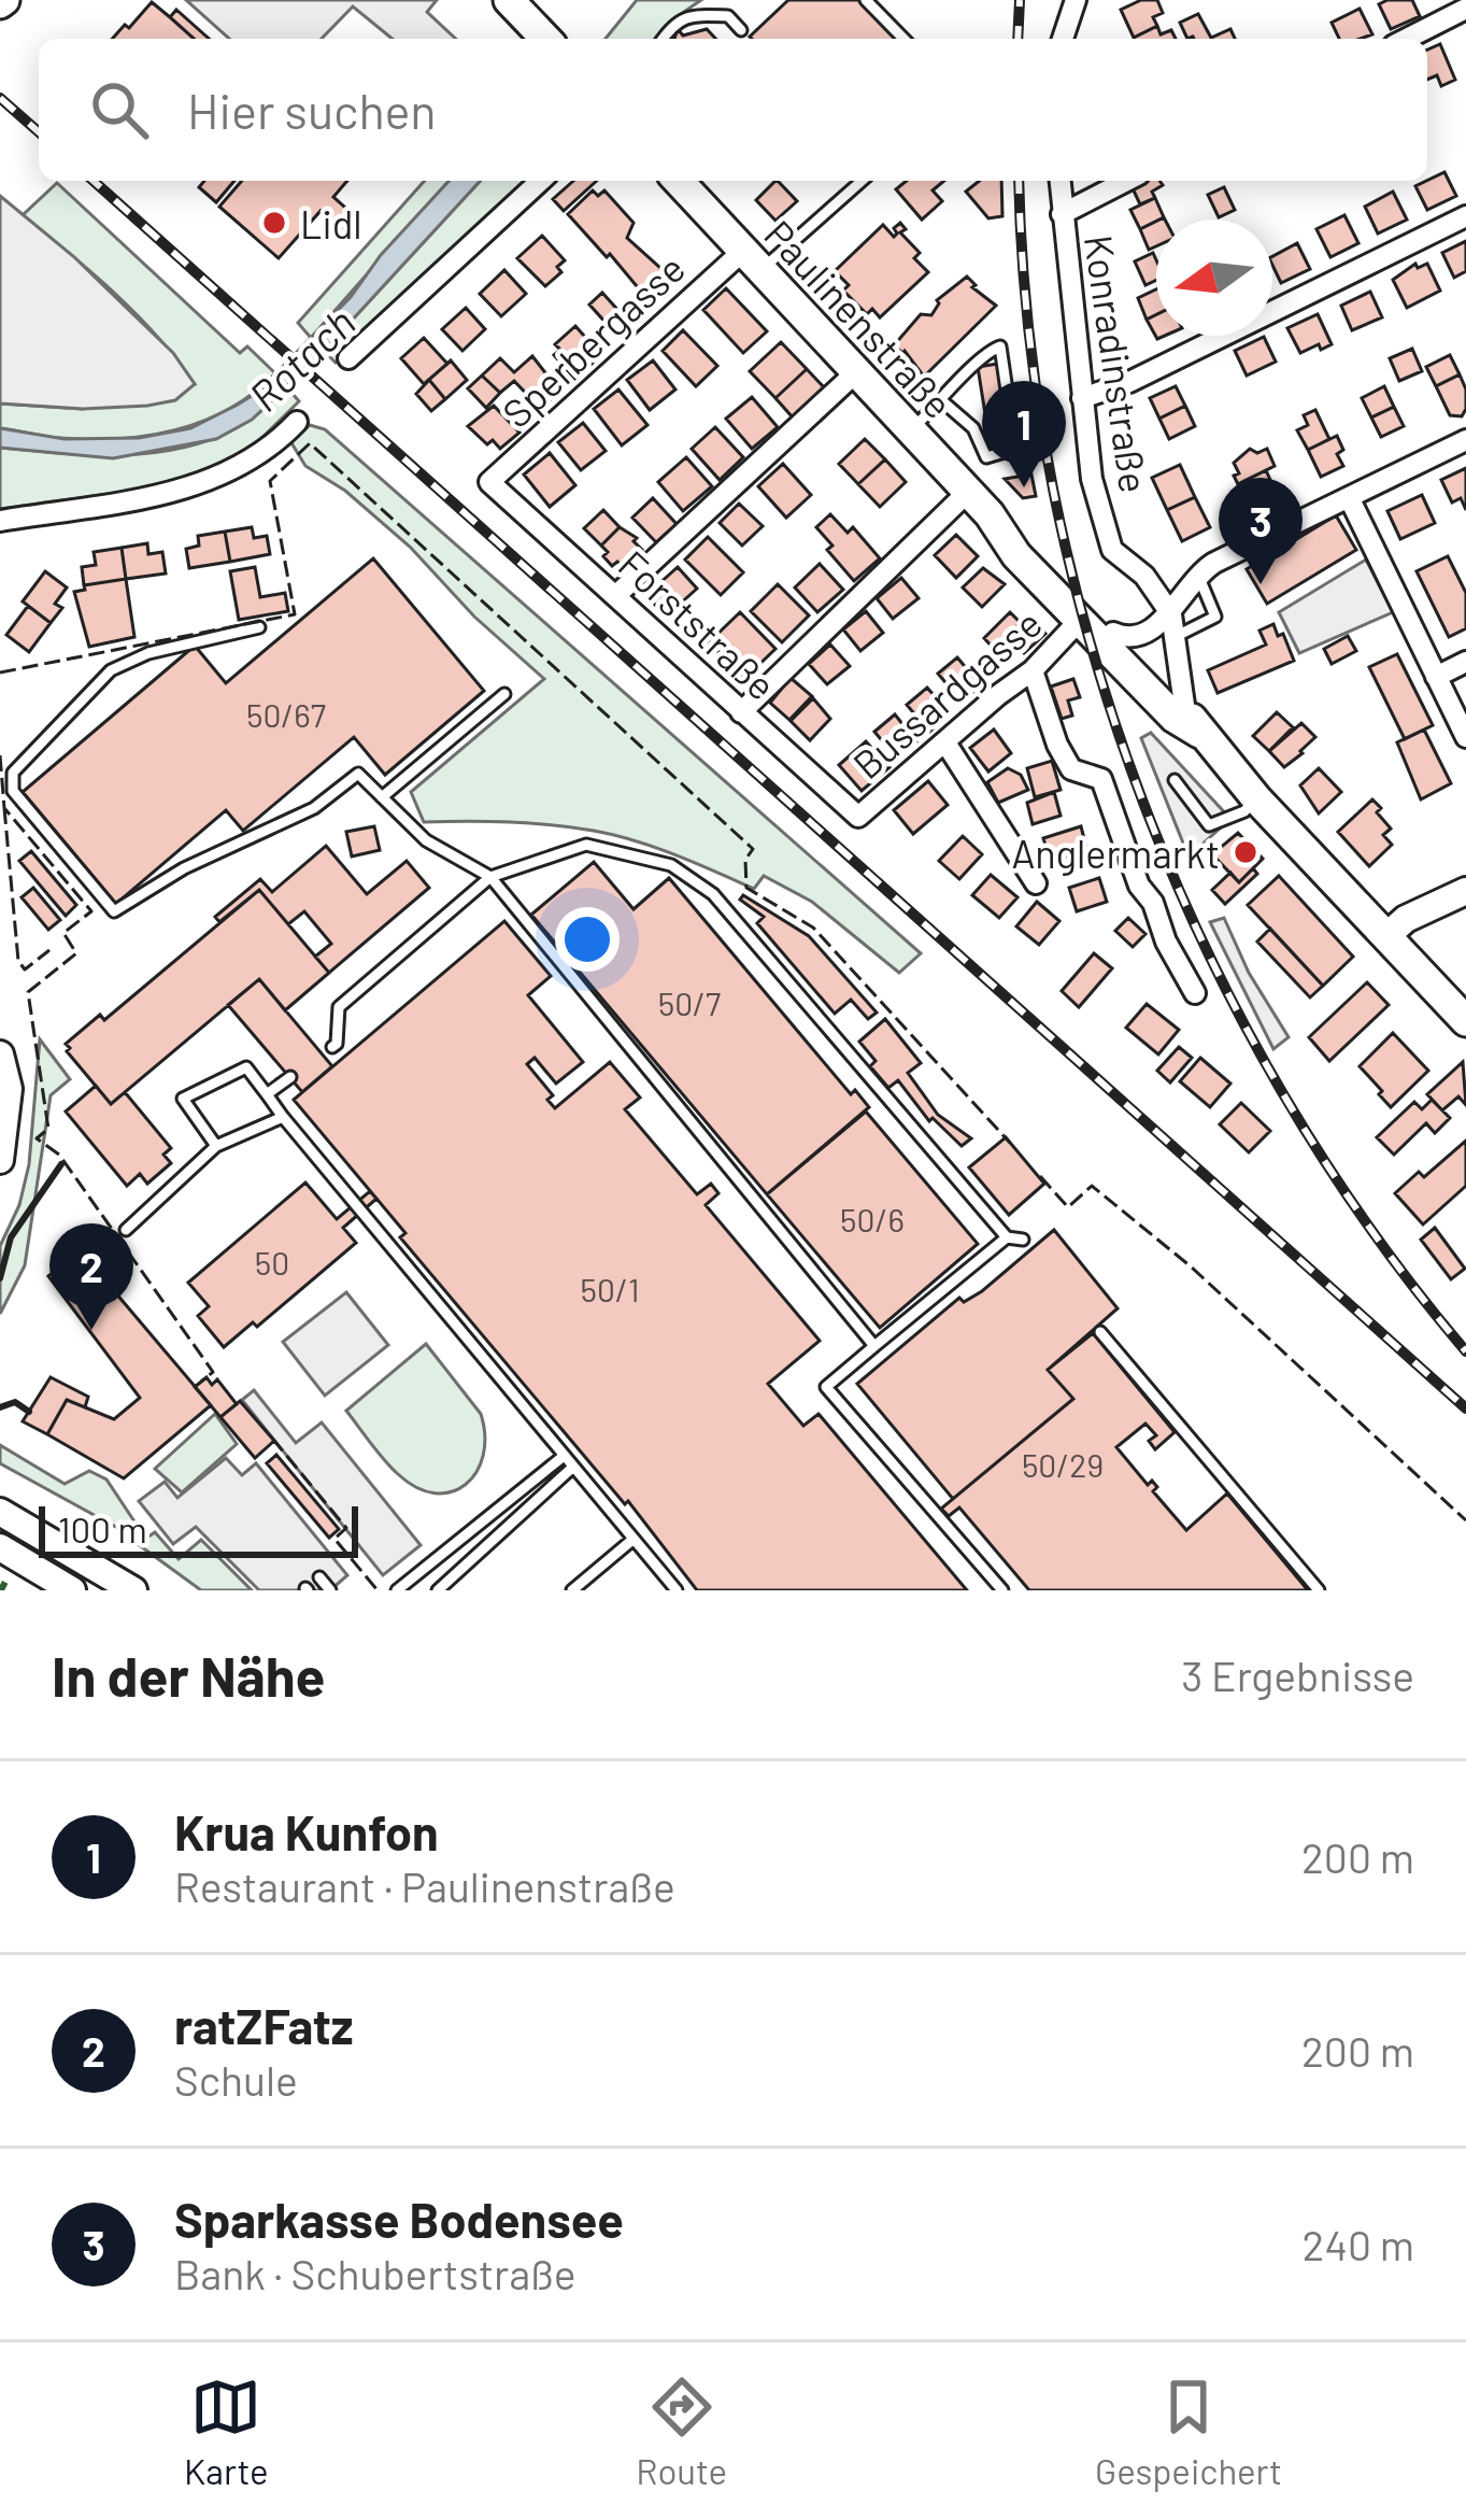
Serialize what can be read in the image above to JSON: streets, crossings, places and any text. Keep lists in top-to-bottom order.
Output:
{
  "streets": {
    "main road": ["Paulinenstraße"],
    "street": [
      "Sperbergasse",
      "Konradinstraße",
      "Forststraße",
      "Bussardgasse"
    ]
  },
  "crossings": [
    ["Paulinenstraße", "Sperbergasse"],
    ["Paulinenstraße", "Bussardgasse"],
    ["Sperbergasse", "Forststraße"],
    ["Forststraße", "Bussardgasse"]
  ],
  "water": ["Rotach"],
  "places": ["Lidl", "Anglermarkt"],
  "house_numbers": [
    "50/67",
    "50/7",
    "50/6",
    "50",
    "50/1",
    "50/29"
  ],
  "scale_bar": "100 m",
  "north": "left",
  "page": {
    "search": "Hier suchen",
    "pins": ["1", "3", "2"],
    "scale": "100 m",
    "heading": ["In der Nähe", "3 Ergebnisse"],
    "list": [
      {
        "mark": "1",
        "name": "Krua Kunfon",
        "note": "Restaurant · Paulinenstraße",
        "value": "200 m"
      },
      {
        "mark": "2",
        "name": "ratZFatz",
        "note": "Schule",
        "value": "200 m"
      },
      {
        "mark": "3",
        "name": "Sparkasse Bodensee",
        "note": "Bank · Schubertstraße",
        "value": "240 m"
      }
    ],
    "nav": ["Karte", "Route", "Gespeichert"]
  }
}
